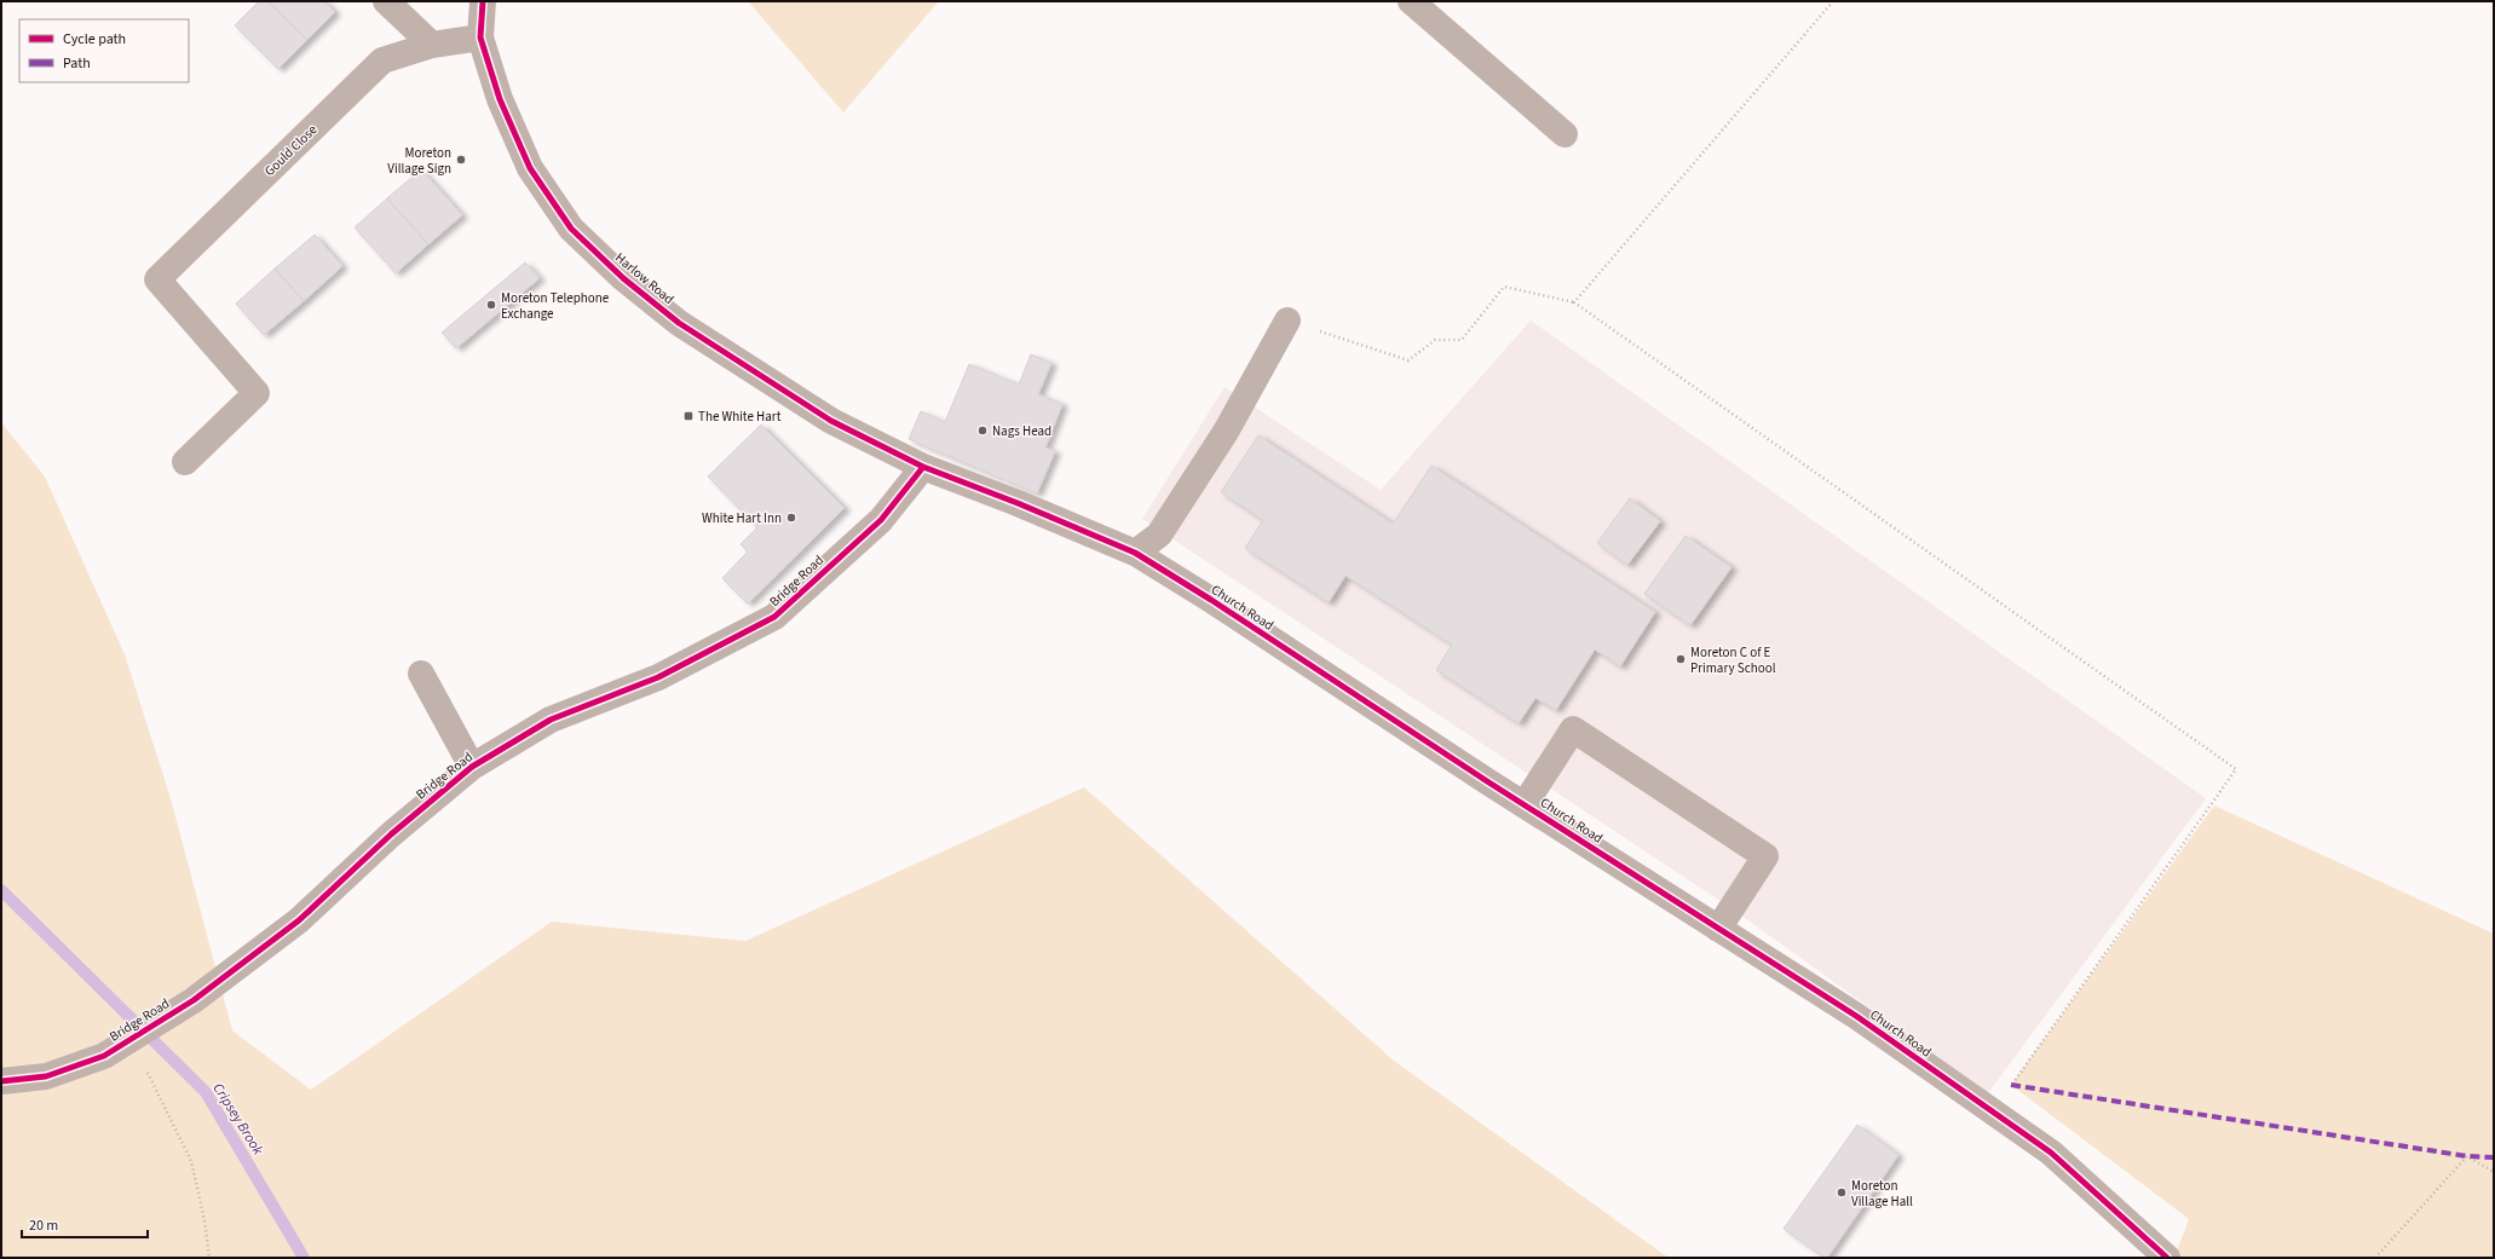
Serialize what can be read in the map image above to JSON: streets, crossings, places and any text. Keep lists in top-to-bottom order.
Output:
{
  "streets": {
    "street": [
      "Gould Close",
      "Harlow Road",
      "Bridge Road",
      "Church Road"
    ]
  },
  "crossings": [
    ["Gould Close", "Harlow Road"],
    ["Harlow Road", "Bridge Road"],
    ["Harlow Road", "Church Road"],
    ["Bridge Road", "Church Road"]
  ],
  "water": ["Cripsey Brook"],
  "places": {
    "other": [
      "Moreton Village Sign",
      "Moreton Telephone Exchange",
      "Nags Head",
      "White Hart Inn",
      "Moreton C of E Primary School",
      "Moreton Village Hall"
    ],
    "transit": ["The White Hart"]
  },
  "legend": ["Cycle path", "Path"],
  "scale_bar": "20 m"
}
